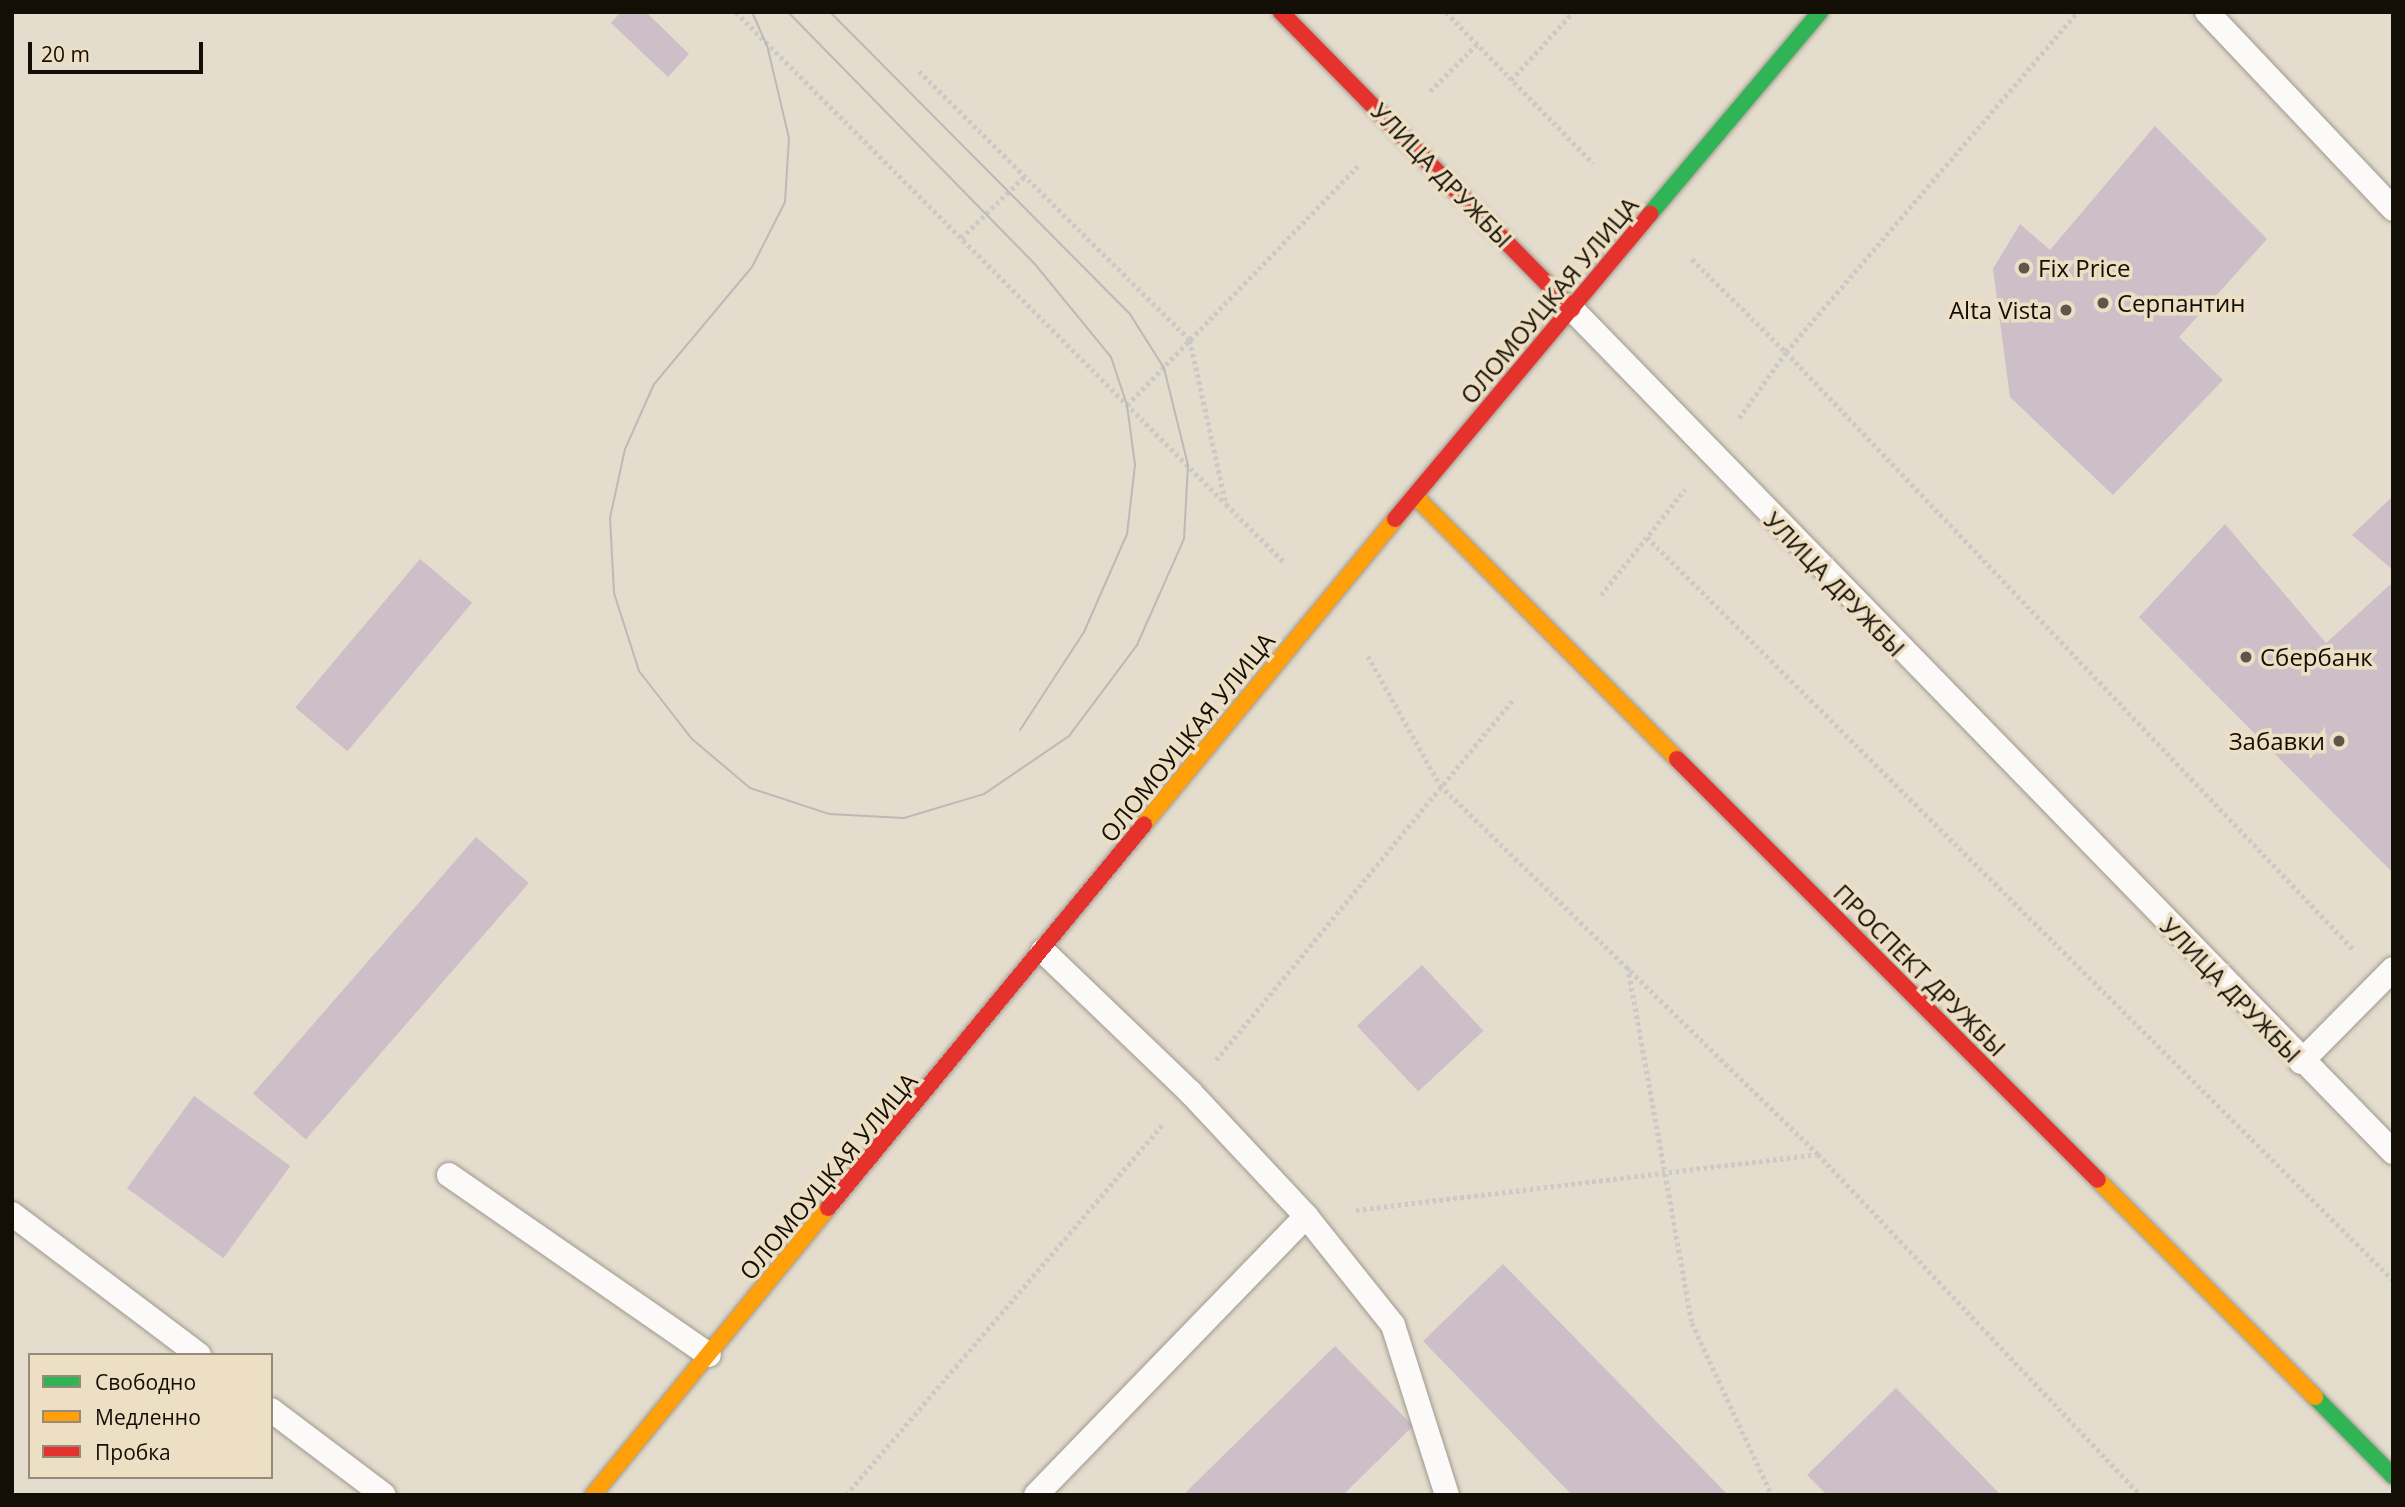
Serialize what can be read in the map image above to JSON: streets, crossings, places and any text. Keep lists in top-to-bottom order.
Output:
{
  "streets": {
    "street": ["УЛИЦА ДРУЖБЫ", "ОЛОМОУЦКАЯ УЛИЦА", "ПРОСПЕКТ ДРУЖБЫ"]
  },
  "crossings": [
    ["УЛИЦА ДРУЖБЫ", "ОЛОМОУЦКАЯ УЛИЦА"],
    ["ОЛОМОУЦКАЯ УЛИЦА", "ПРОСПЕКТ ДРУЖБЫ"]
  ],
  "places": [
    "Fix Price",
    "Серпантин",
    "Alta Vista",
    "Сбербанк",
    "Забавки"
  ],
  "legend": ["Свободно", "Медленно", "Пробка"],
  "scale_bar": "20 m"
}
